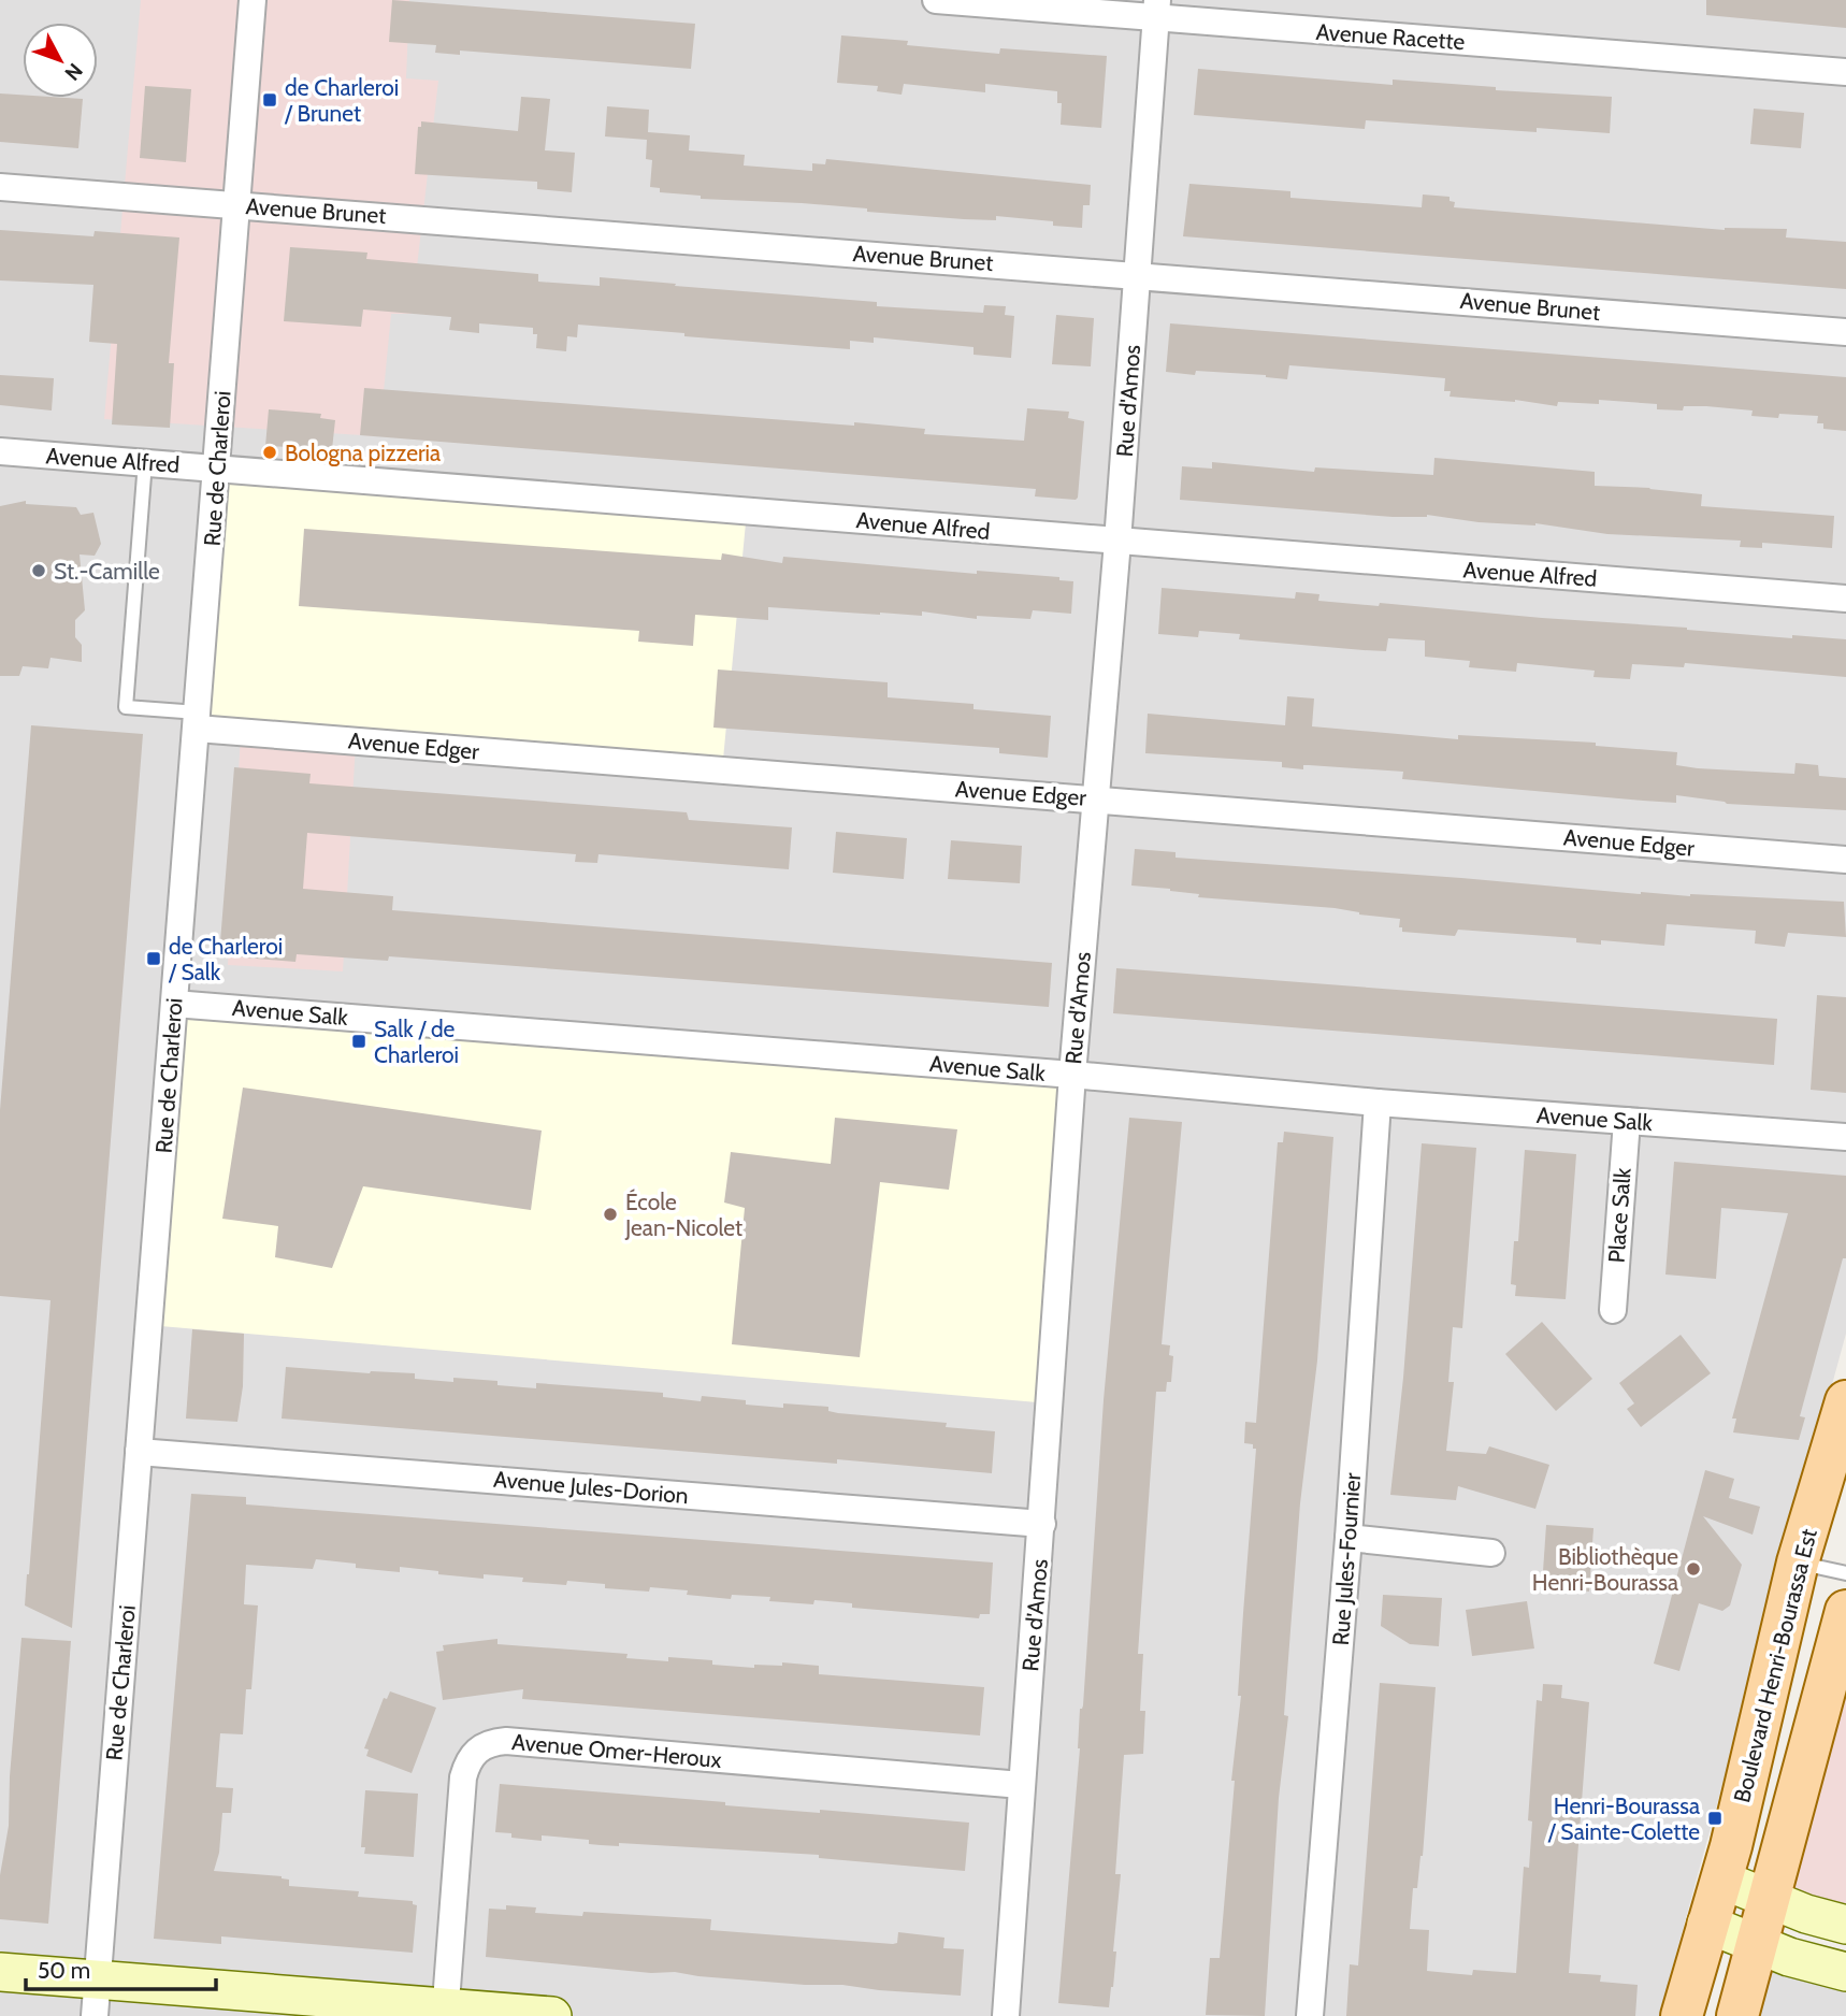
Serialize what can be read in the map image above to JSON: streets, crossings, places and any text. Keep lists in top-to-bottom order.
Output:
{
  "streets": {
    "main road": ["Boulevard Henri-Bourassa Est"],
    "street": [
      "Avenue Racette",
      "Avenue Brunet",
      "Rue d'Amos",
      "Avenue Alfred",
      "Rue de Charleroi",
      "Avenue Edger",
      "Avenue Salk",
      "Place Salk",
      "Avenue Jules-Dorion",
      "Rue Jules-Fournier",
      "Avenue Omer-Heroux"
    ]
  },
  "crossings": [
    ["Avenue Racette", "Rue d'Amos"],
    ["Avenue Brunet", "Rue d'Amos"],
    ["Avenue Brunet", "Rue de Charleroi"],
    ["Rue d'Amos", "Avenue Alfred"],
    ["Rue d'Amos", "Avenue Edger"],
    ["Rue d'Amos", "Avenue Salk"],
    ["Rue d'Amos", "Avenue Jules-Dorion"],
    ["Rue d'Amos", "Avenue Omer-Heroux"],
    ["Avenue Alfred", "Rue de Charleroi"],
    ["Rue de Charleroi", "Avenue Edger"],
    ["Rue de Charleroi", "Avenue Salk"],
    ["Rue de Charleroi", "Avenue Jules-Dorion"],
    ["Avenue Salk", "Place Salk"],
    ["Avenue Salk", "Rue Jules-Fournier"]
  ],
  "places": {
    "transit": [
      "de Charleroi / Brunet",
      "de Charleroi / Salk",
      "Salk / de Charleroi",
      "Henri-Bourassa / Sainte-Colette"
    ],
    "other": [
      "Bologna pizzeria",
      "St.-Camille",
      "École Jean-Nicolet",
      "Bibliothèque Henri-Bourassa"
    ]
  },
  "scale_bar": "50 m",
  "north": "bottom right"
}
